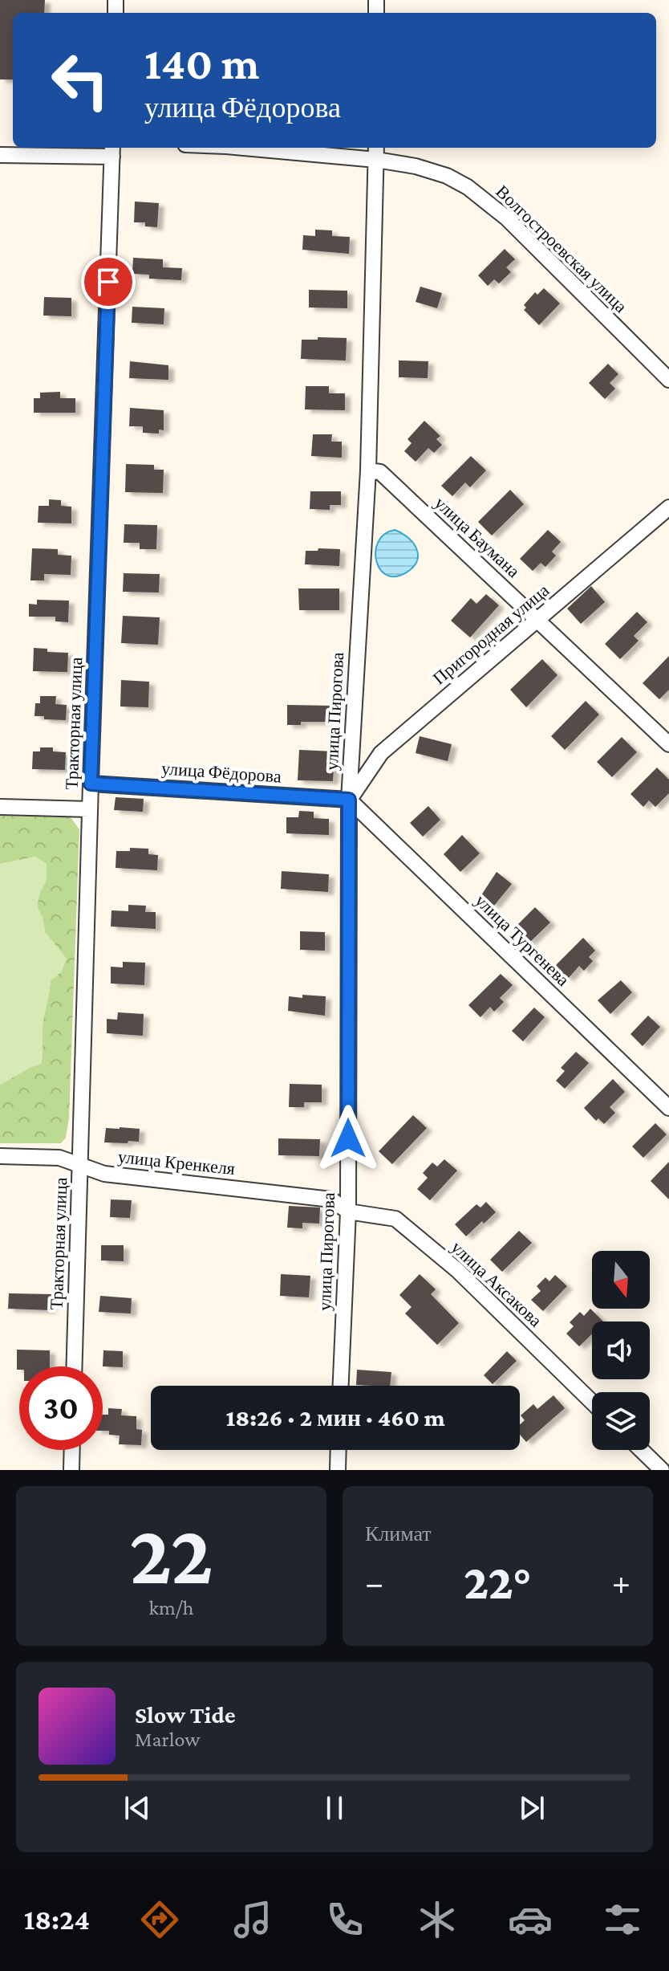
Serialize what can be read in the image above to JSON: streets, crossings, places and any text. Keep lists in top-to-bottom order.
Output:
{
  "streets": {
    "street": [
      "Волгостроевская улица",
      "улица Баумана",
      "Пригородная улица",
      "улица Пирогова",
      "Тракторная улица",
      "улица Фёдорова",
      "улица Тургенева",
      "улица Кренкеля",
      "улица Аксакова"
    ]
  },
  "crossings": [
    ["Волгостроевская улица", "улица Пирогова"],
    ["улица Баумана", "Пригородная улица"],
    ["улица Баумана", "улица Пирогова"],
    ["Пригородная улица", "улица Пирогова"],
    ["Пригородная улица", "улица Фёдорова"],
    ["Пригородная улица", "улица Тургенева"],
    ["улица Пирогова", "улица Фёдорова"],
    ["улица Пирогова", "улица Тургенева"],
    ["улица Пирогова", "улица Кренкеля"],
    ["улица Пирогова", "улица Аксакова"],
    ["Тракторная улица", "улица Фёдорова"],
    ["Тракторная улица", "улица Кренкеля"],
    ["улица Фёдорова", "улица Тургенева"],
    ["улица Кренкеля", "улица Аксакова"]
  ],
  "north": "bottom",
  "page": {
    "turn": ["140 m", "улица Фёдорова"],
    "limit": "30",
    "trip": "18:26 · 2 мин · 460 m",
    "tile": [
      ["22", "km/h"],
      "Климат"
    ],
    "heat": ["−", "22°", "+"],
    "song": ["Slow Tide", "Marlow"],
    "tabs": "18:24"
  }
}
